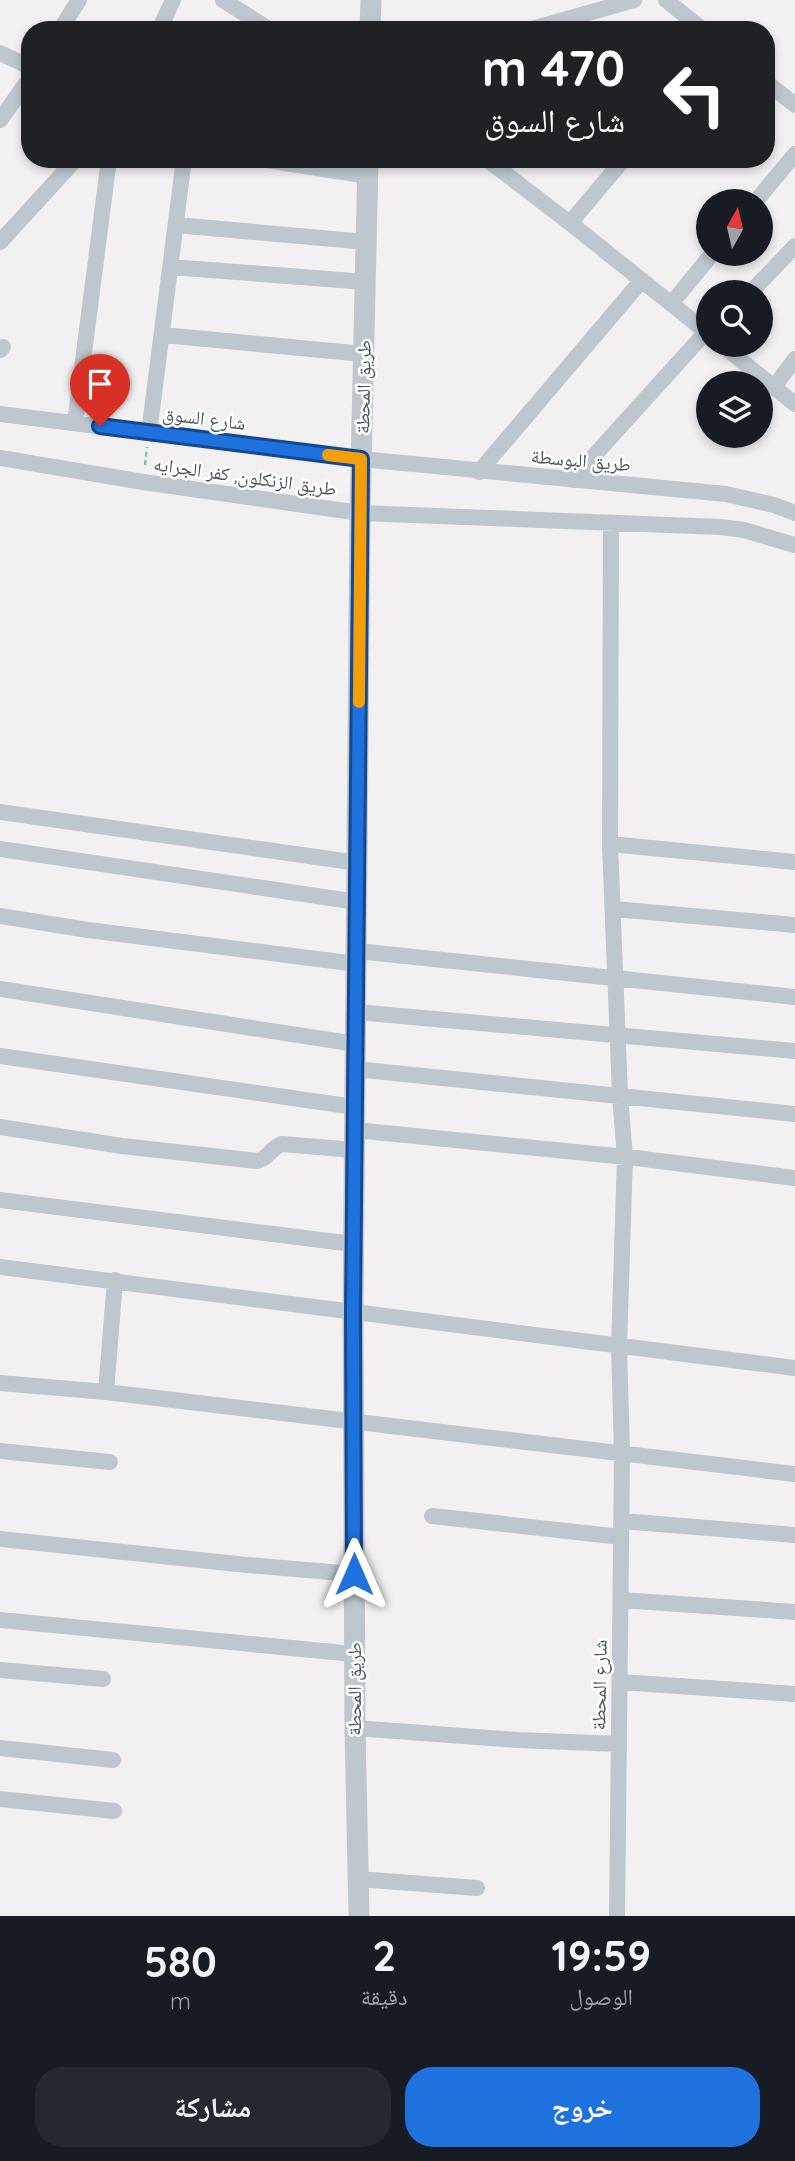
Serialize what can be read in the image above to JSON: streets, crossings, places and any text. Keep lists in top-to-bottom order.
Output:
{
  "streets": {
    "street": [
      "طريق المحطة",
      "شارع السوق",
      "طريق البوسطة",
      "طريق الزنكلون, كفر الجرايه",
      "شارع المحطة"
    ]
  },
  "crossings": [
    ["طريق المحطة", "شارع السوق"],
    ["طريق المحطة", "طريق البوسطة"],
    ["طريق المحطة", "طريق الزنكلون, كفر الجرايه"],
    ["شارع السوق", "طريق البوسطة"],
    ["شارع السوق", "طريق الزنكلون, كفر الجرايه"],
    ["طريق البوسطة", "طريق الزنكلون, كفر الجرايه"]
  ],
  "north": "top",
  "page": {
    "turn": ["470 m", "شارع السوق"],
    "eta": [
      "19:59",
      "الوصول",
      "2",
      "دقيقة",
      "580",
      "m"
    ],
    "buttons": ["خروج", "مشاركة"]
  }
}
